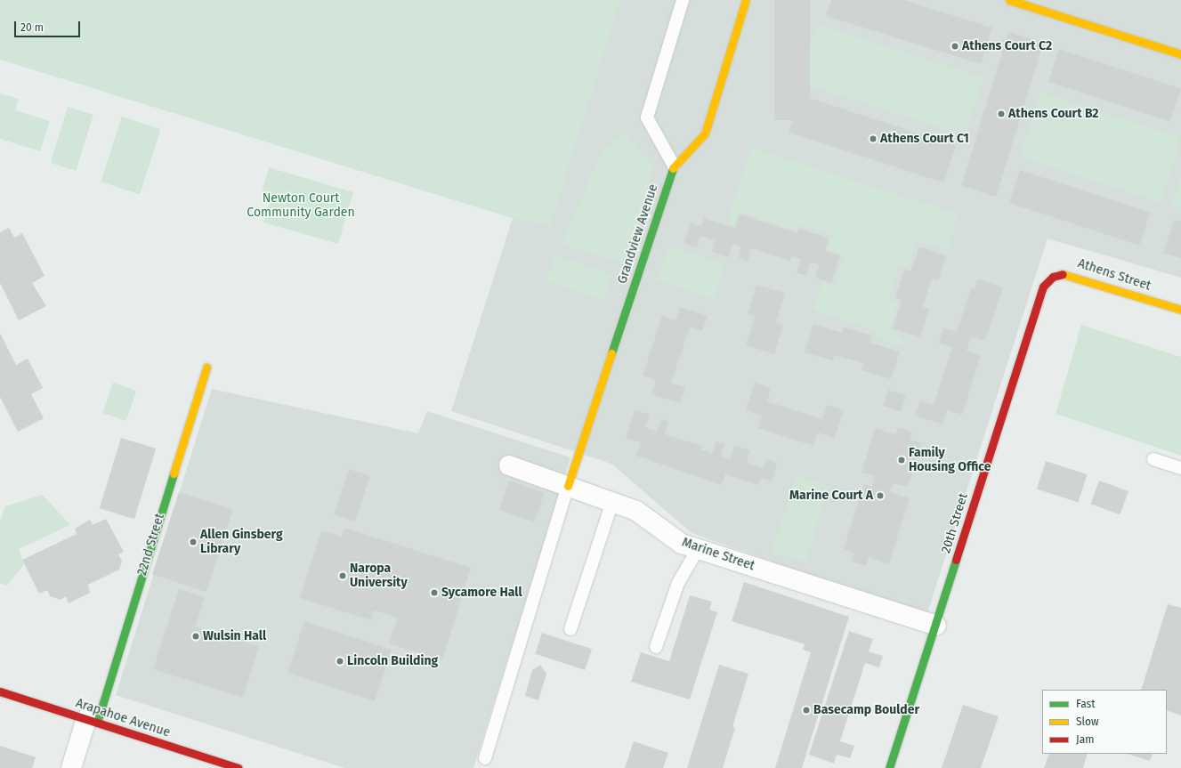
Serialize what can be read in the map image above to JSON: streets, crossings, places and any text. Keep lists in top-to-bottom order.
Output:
{
  "streets": {
    "street": [
      "Grandview Avenue",
      "Athens Street",
      "20th Street",
      "22nd Street",
      "Marine Street",
      "Arapahoe Avenue"
    ]
  },
  "crossings": [
    ["Grandview Avenue", "Marine Street"],
    ["Athens Street", "20th Street"],
    ["20th Street", "Marine Street"],
    ["22nd Street", "Arapahoe Avenue"]
  ],
  "parks": ["Newton Court Community Garden"],
  "places": [
    "Athens Court C2",
    "Athens Court B2",
    "Athens Court C1",
    "Family Housing Office",
    "Marine Court A",
    "Allen Ginsberg Library",
    "Naropa University",
    "Sycamore Hall",
    "Wulsin Hall",
    "Lincoln Building",
    "Basecamp Boulder"
  ],
  "legend": ["Fast", "Slow", "Jam"],
  "scale_bar": "20 m"
}
